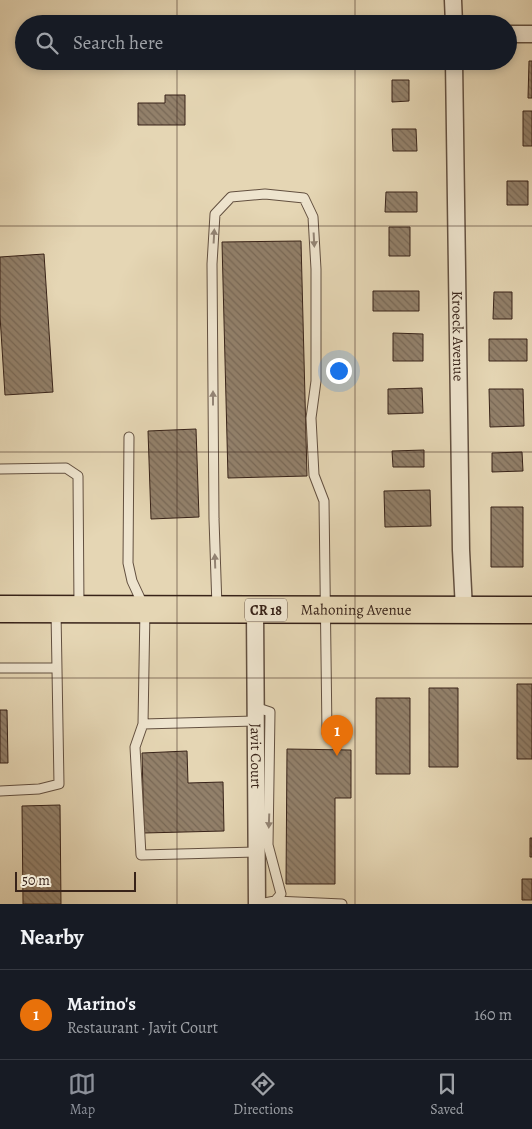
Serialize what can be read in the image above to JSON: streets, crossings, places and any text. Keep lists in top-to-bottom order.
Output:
{
  "streets": {
    "main road": ["CR 18", "Mahoning Avenue"],
    "street": ["Kroeck Avenue", "Javit Court"]
  },
  "crossings": [
    ["Kroeck Avenue", "Mahoning Avenue"],
    ["Mahoning Avenue", "Javit Court"]
  ],
  "scale_bar": "50 m",
  "page": {
    "search": "Search here",
    "pins": "1",
    "scale": "50 m",
    "heading": "Nearby",
    "list": [
      {
        "mark": "1",
        "name": "Marino's",
        "note": "Restaurant · Javit Court",
        "value": "160 m"
      }
    ],
    "nav": ["Map", "Directions", "Saved"]
  }
}
